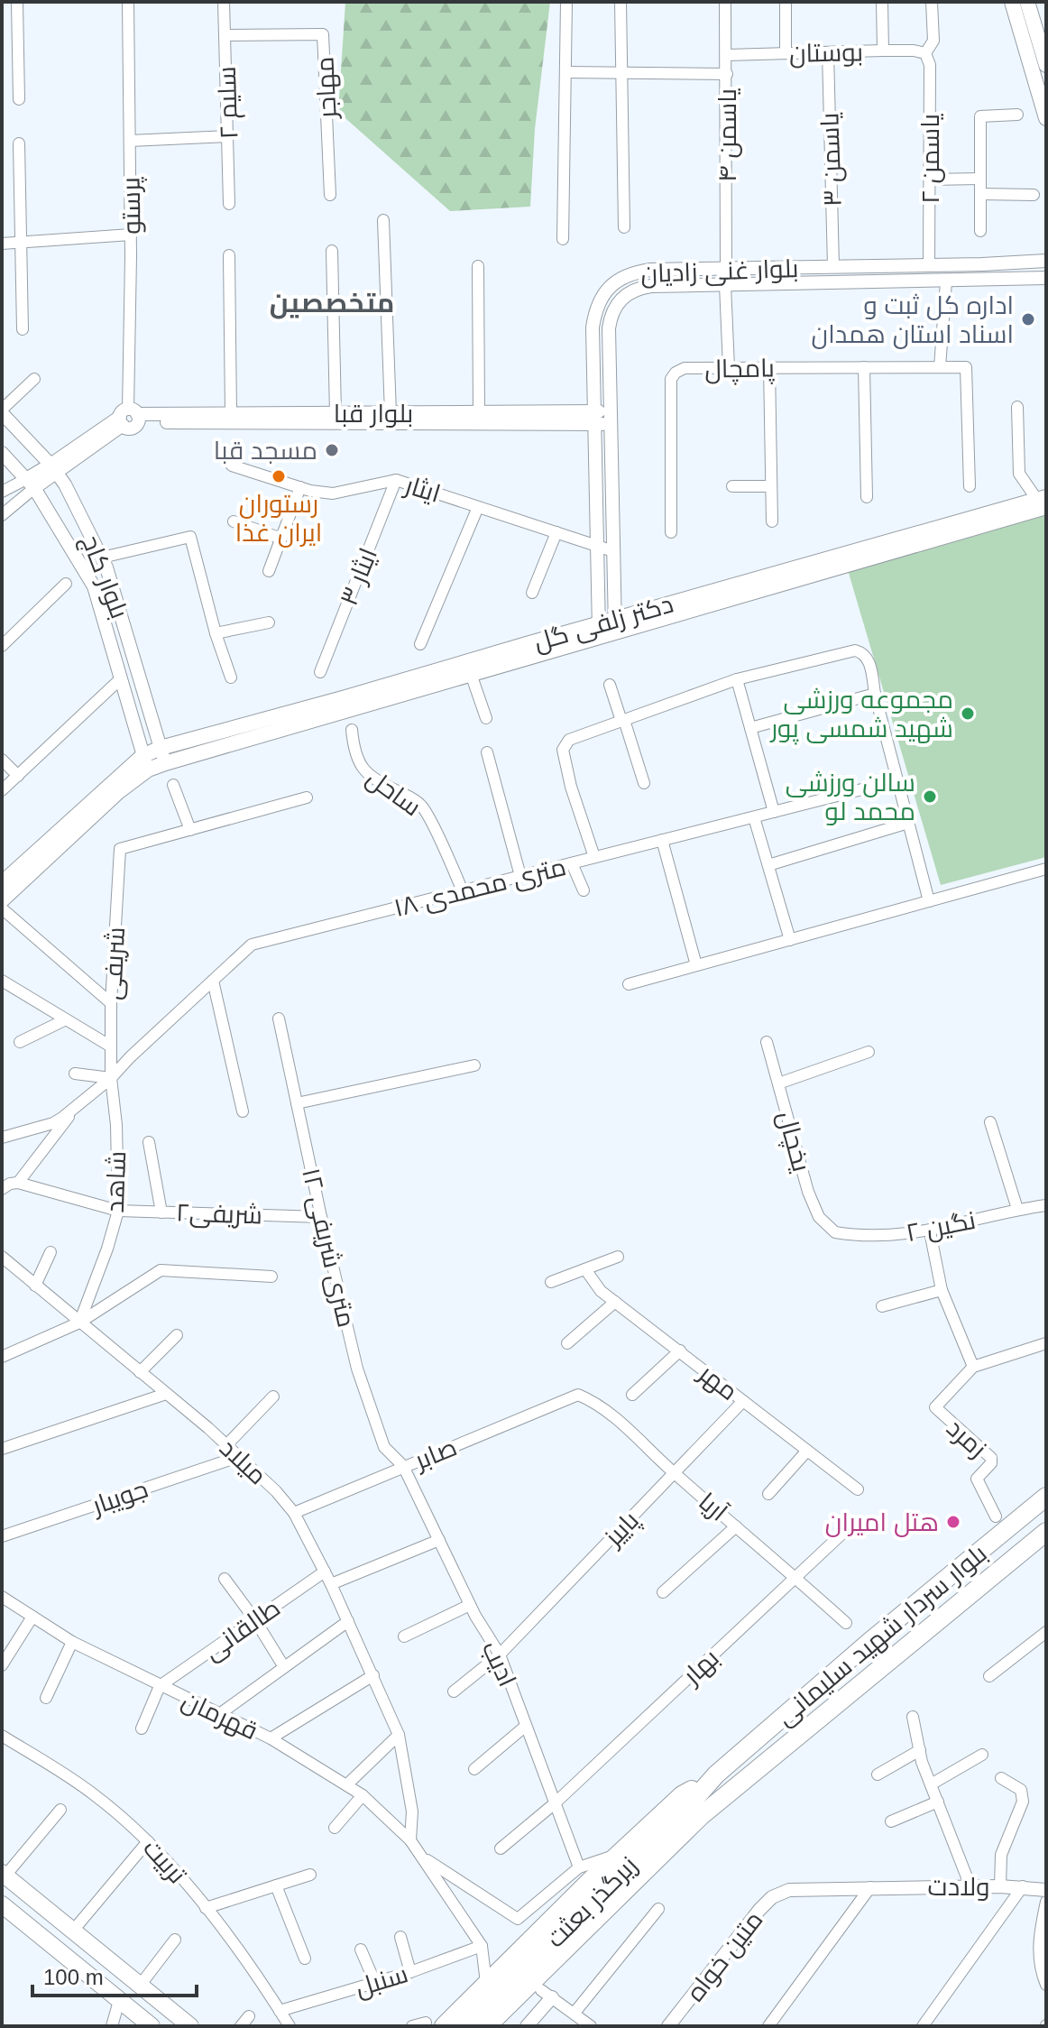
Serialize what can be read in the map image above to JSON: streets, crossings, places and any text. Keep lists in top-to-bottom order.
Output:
{
  "streets": {
    "highway": ["بلوار سردار شهید سلیمانی", "زیرگذر بعثت"],
    "main road": ["دکتر زلفی گل"],
    "street": [
      "بوستان",
      "مهاجر",
      "سلیم ۲",
      "یاسمن ۴",
      "یاسمن ۲",
      "یاسمن ۳",
      "پرستو",
      "بلوار غنی زادیان",
      "پامچال",
      "بلوار قبا",
      "ایثار",
      "بلوار کاج",
      "ایثار ۳",
      "ساحل",
      "۱۸ متری محمدی",
      "شریفی",
      "یخچال",
      "شاهد",
      "شریفی۲",
      "نگین ۲",
      "۱۲ متری شریفی",
      "مهر",
      "زمرد",
      "صابر",
      "میلاد",
      "جویبار",
      "آریا",
      "پاییز",
      "طالقانی",
      "ادیب",
      "بهار",
      "قهرمان",
      "تربیت",
      "ولادت",
      "متین خواه",
      "سنبل"
    ]
  },
  "crossings": [
    ["بوستان", "یاسمن ۴"],
    ["بوستان", "یاسمن ۲"],
    ["بوستان", "یاسمن ۳"],
    ["مهاجر", "سلیم ۲"],
    ["یاسمن ۴", "بلوار غنی زادیان"],
    ["یاسمن ۲", "بلوار غنی زادیان"],
    ["یاسمن ۳", "بلوار غنی زادیان"],
    ["پرستو", "بلوار قبا"],
    ["بلوار غنی زادیان", "بلوار قبا"],
    ["بلوار غنی زادیان", "ایثار"],
    ["بلوار غنی زادیان", "دکتر زلفی گل"],
    ["ایثار", "ایثار ۳"],
    ["بلوار کاج", "دکتر زلفی گل"],
    ["ساحل", "۱۸ متری محمدی"],
    ["۱۸ متری محمدی", "شریفی"],
    ["۱۸ متری محمدی", "شاهد"],
    ["شریفی", "شاهد"],
    ["یخچال", "نگین ۲"],
    ["شاهد", "شریفی۲"],
    ["شاهد", "میلاد"],
    ["شریفی۲", "۱۲ متری شریفی"],
    ["۱۲ متری شریفی", "صابر"],
    ["۱۲ متری شریفی", "ادیب"],
    ["مهر", "پاییز"],
    ["صابر", "میلاد"],
    ["صابر", "آریا"],
    ["صابر", "ادیب"],
    ["میلاد", "جویبار"],
    ["میلاد", "طالقانی"],
    ["میلاد", "قهرمان"],
    ["آریا", "پاییز"],
    ["آریا", "بهار"],
    ["پاییز", "ادیب"],
    ["طالقانی", "قهرمان"],
    ["بلوار سردار شهید سلیمانی", "زیرگذر بعثت"],
    ["ادیب", "بهار"],
    ["قهرمان", "سنبل"],
    ["تربیت", "سنبل"],
    ["ولادت", "متین خواه"]
  ],
  "districts": ["متخصصین"],
  "places": [
    "اداره کل ثبت و اسناد استان همدان",
    "مسجد قبا",
    "رستوران ایران غذا",
    "مجموعه ورزشی شهید شمسی پور",
    "سالن ورزشی محمد لو",
    "هتل امیران"
  ],
  "scale_bar": "100 m"
}
